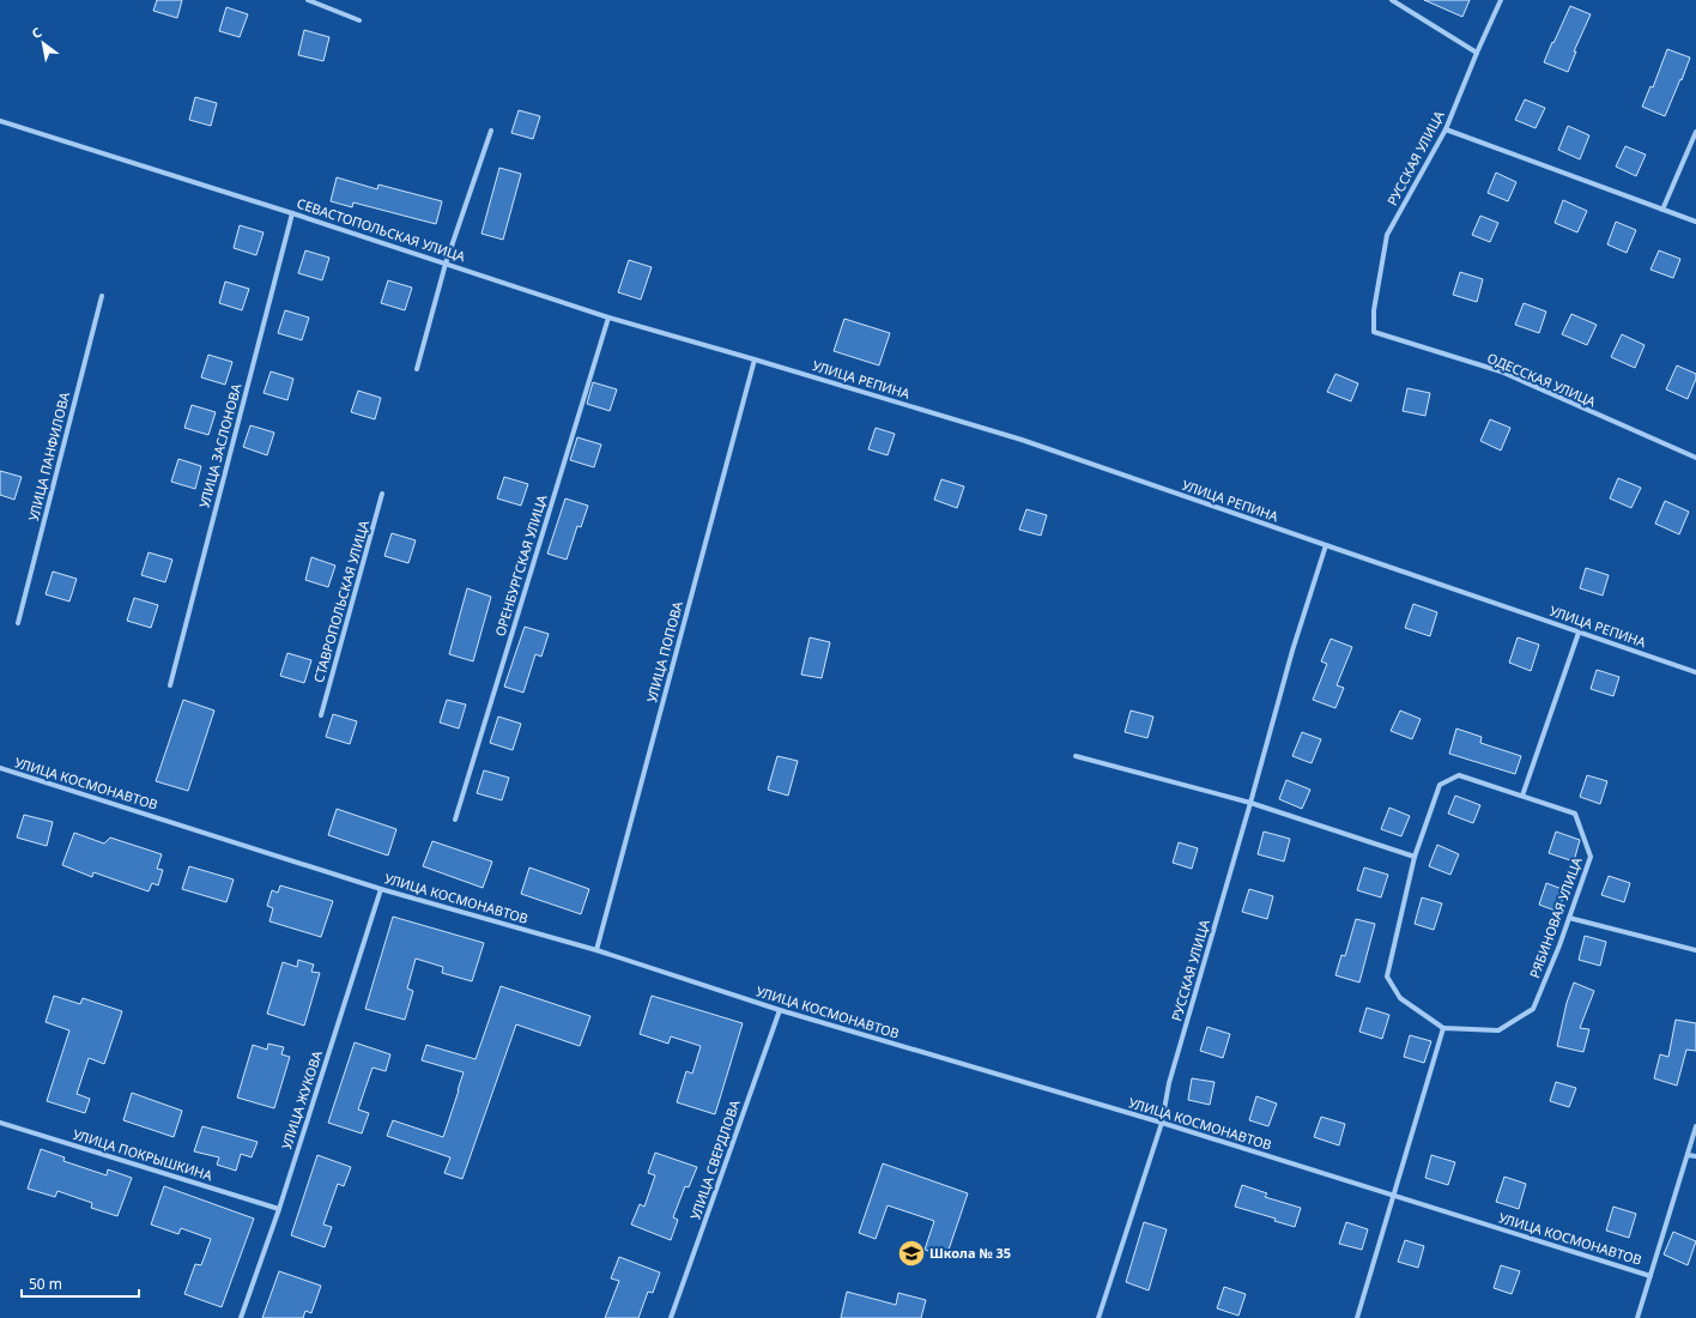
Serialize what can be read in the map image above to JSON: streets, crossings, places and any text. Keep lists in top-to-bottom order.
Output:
{
  "streets": {
    "street": [
      "РУССКАЯ УЛИЦА",
      "СЕВАСТОПОЛЬСКАЯ УЛИЦА",
      "УЛИЦА РЕПИНА",
      "ОДЕССКАЯ УЛИЦА",
      "УЛИЦА ЗАСЛОНОВА",
      "УЛИЦА ПАНФИЛОВА",
      "ОРЕНБУРГСКАЯ УЛИЦА",
      "СТАВРОПОЛЬСКАЯ УЛИЦА",
      "УЛИЦА ПОПОВА",
      "УЛИЦА КОСМОНАВТОВ",
      "РЯБИНОВАЯ УЛИЦА",
      "УЛИЦА ЖУКОВА",
      "УЛИЦА ПОКРЫШКИНА",
      "УЛИЦА СВЕРДЛОВА"
    ]
  },
  "crossings": [
    ["РУССКАЯ УЛИЦА", "УЛИЦА РЕПИНА"],
    ["РУССКАЯ УЛИЦА", "ОДЕССКАЯ УЛИЦА"],
    ["РУССКАЯ УЛИЦА", "УЛИЦА КОСМОНАВТОВ"],
    ["СЕВАСТОПОЛЬСКАЯ УЛИЦА", "УЛИЦА РЕПИНА"],
    ["СЕВАСТОПОЛЬСКАЯ УЛИЦА", "УЛИЦА ЗАСЛОНОВА"],
    ["СЕВАСТОПОЛЬСКАЯ УЛИЦА", "ОРЕНБУРГСКАЯ УЛИЦА"],
    ["СЕВАСТОПОЛЬСКАЯ УЛИЦА", "УЛИЦА ПОПОВА"],
    ["УЛИЦА РЕПИНА", "УЛИЦА ПОПОВА"],
    ["УЛИЦА ПОПОВА", "УЛИЦА КОСМОНАВТОВ"],
    ["УЛИЦА КОСМОНАВТОВ", "УЛИЦА ЖУКОВА"],
    ["УЛИЦА КОСМОНАВТОВ", "УЛИЦА СВЕРДЛОВА"],
    ["УЛИЦА ЖУКОВА", "УЛИЦА ПОКРЫШКИНА"]
  ],
  "places": {
    "school or university": ["Школа № 35"]
  },
  "scale_bar": "50 m",
  "north": "top left"
}
